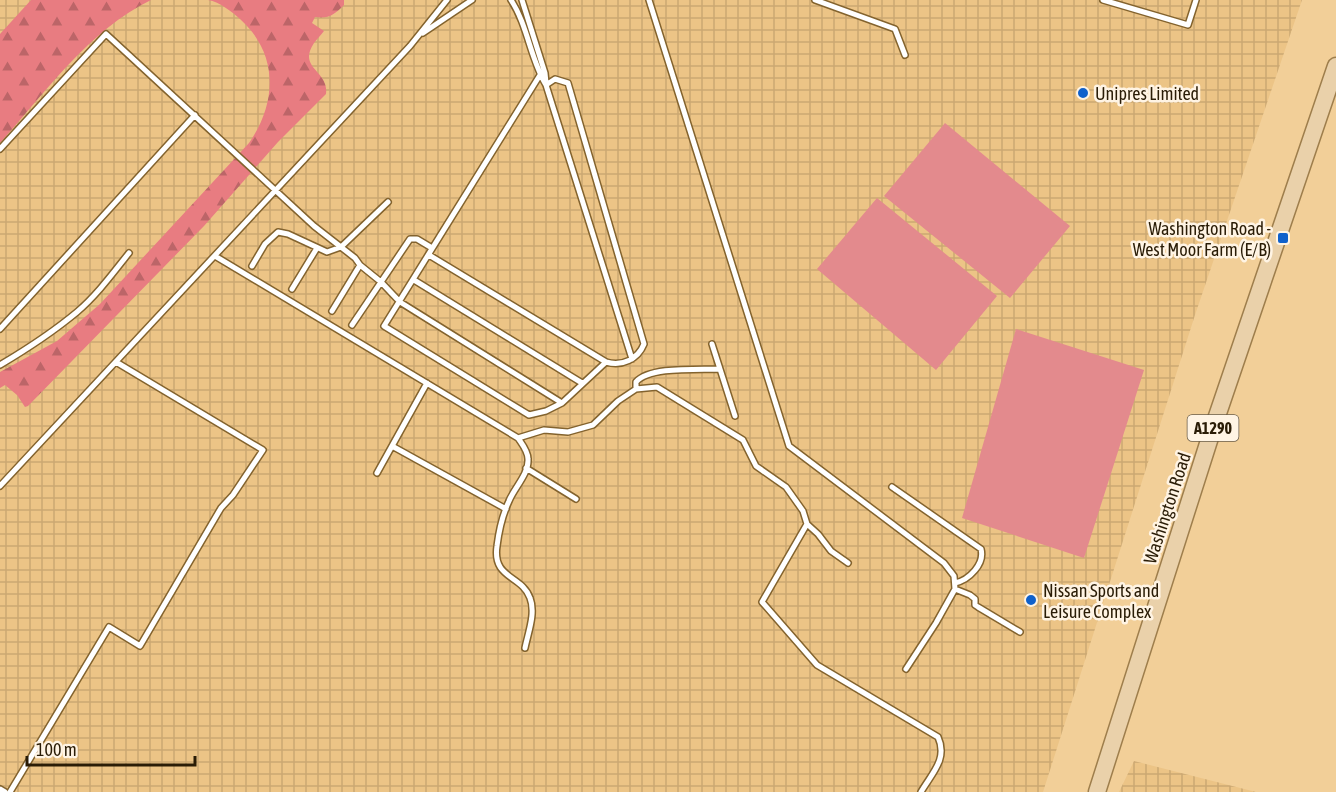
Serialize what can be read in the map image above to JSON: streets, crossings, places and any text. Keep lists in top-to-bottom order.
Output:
{
  "streets": {
    "main road": ["A1290", "Washington Road"]
  },
  "places": {
    "other": ["Unipres Limited", "Nissan Sports and Leisure Complex"],
    "transit": ["Washington Road - West Moor Farm (E/B)"]
  },
  "scale_bar": "100 m"
}
